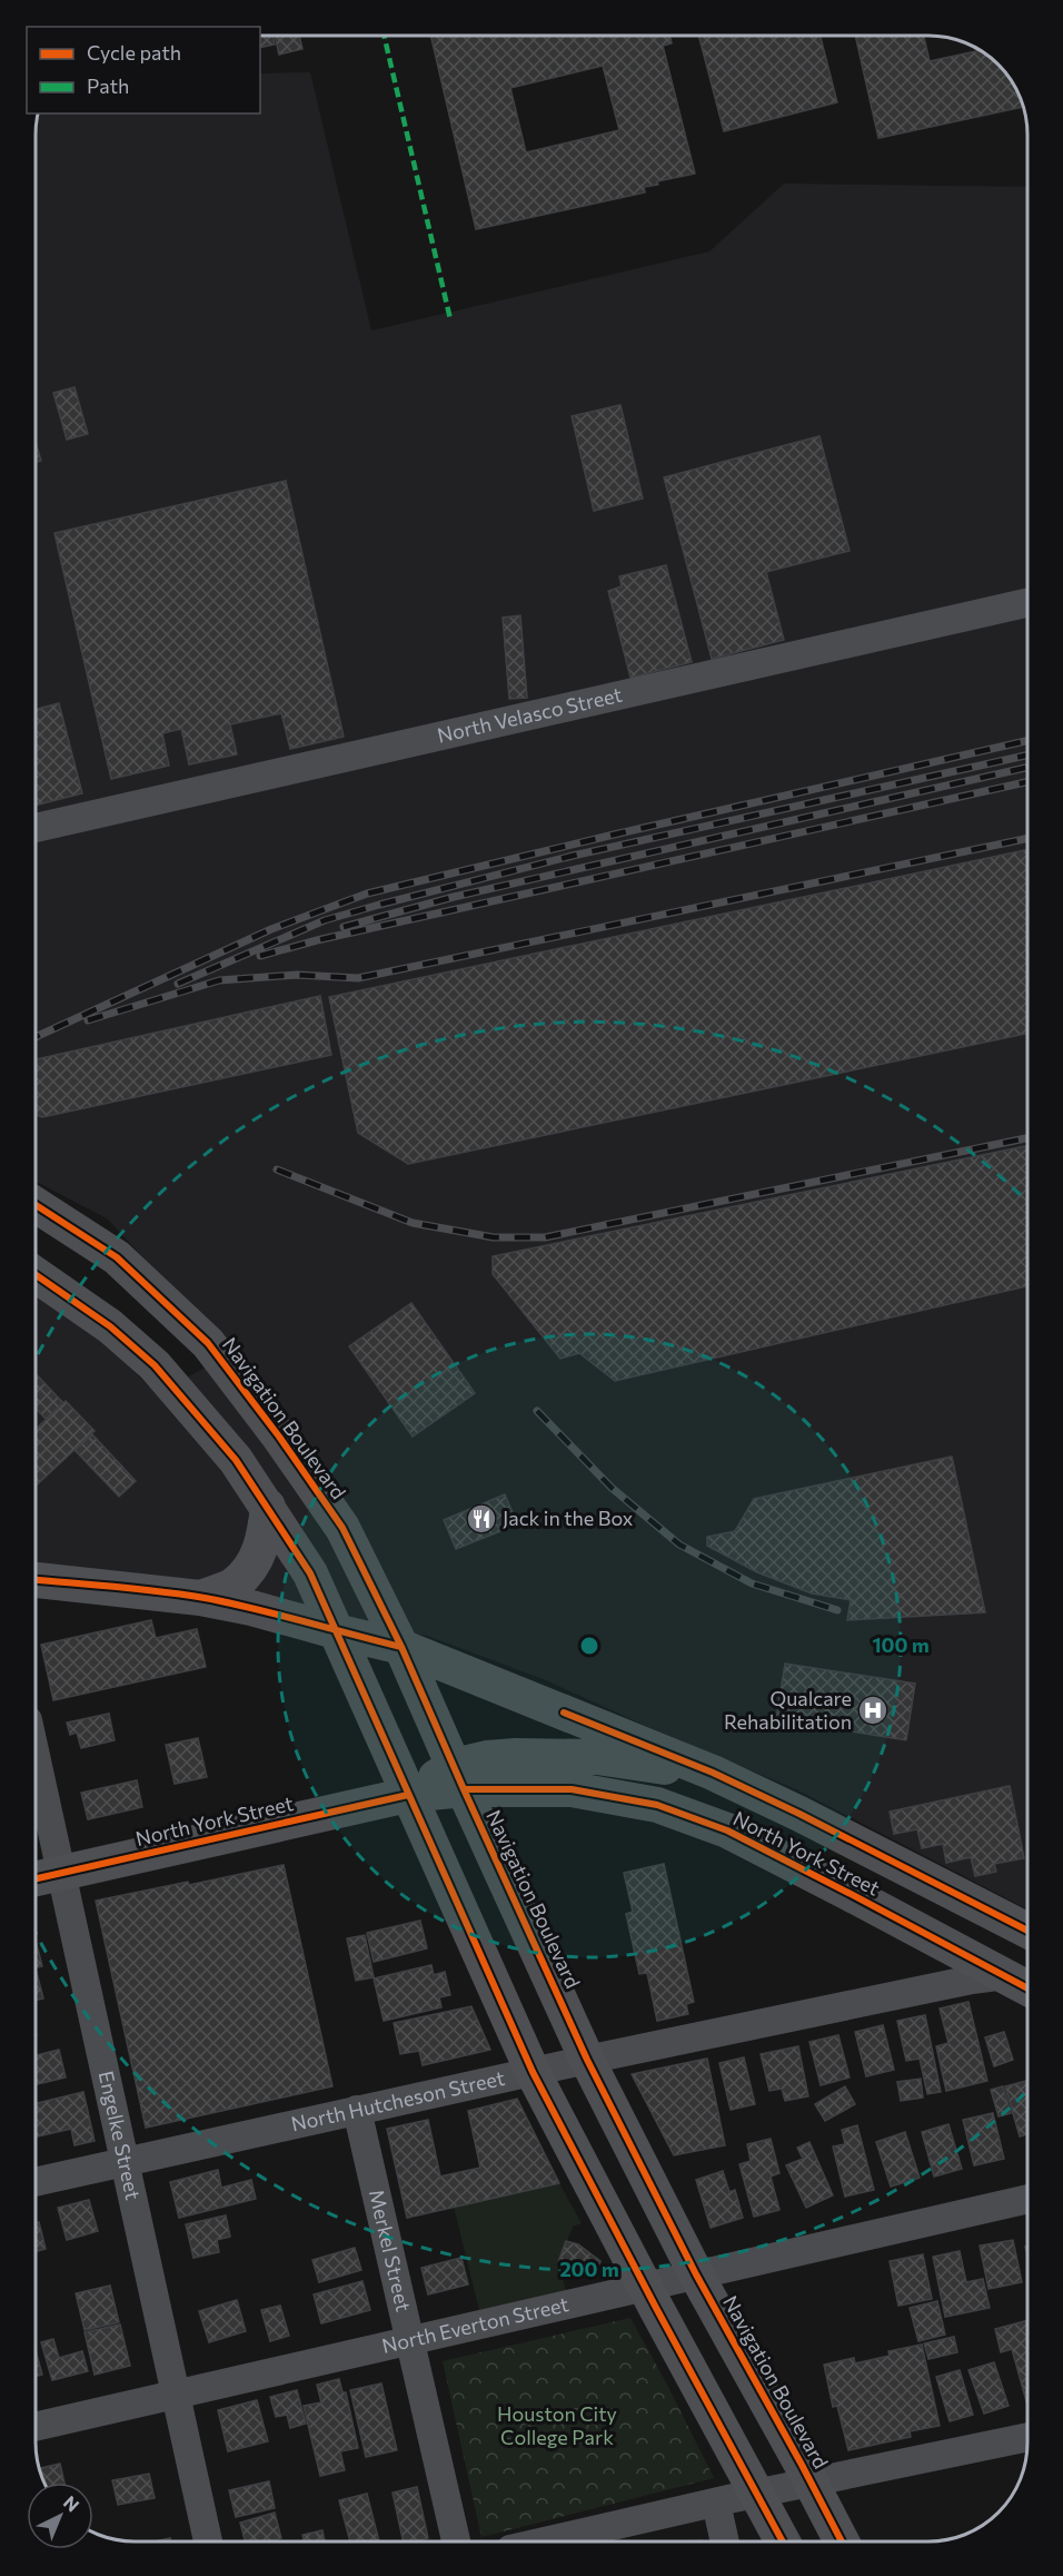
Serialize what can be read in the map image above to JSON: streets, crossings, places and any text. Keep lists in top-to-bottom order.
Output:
{
  "streets": {
    "main road": ["Navigation Boulevard", "North York Street"],
    "street": [
      "North Velasco Street",
      "North Hutcheson Street",
      "Engelke Street",
      "Merkel Street",
      "North Everton Street"
    ]
  },
  "crossings": [
    ["Navigation Boulevard", "North York Street"],
    ["Navigation Boulevard", "North Hutcheson Street"],
    ["Navigation Boulevard", "North Everton Street"],
    ["North York Street", "North Hutcheson Street"],
    ["North York Street", "Engelke Street"],
    ["North Hutcheson Street", "Engelke Street"],
    ["North Hutcheson Street", "Merkel Street"],
    ["Engelke Street", "North Everton Street"],
    ["Merkel Street", "North Everton Street"]
  ],
  "parks": ["Houston City College Park"],
  "places": {
    "restaurant": ["Jack in the Box"],
    "hospital": ["Qualcare Rehabilitation"]
  },
  "legend": ["Cycle path", "Path"],
  "north": "top right",
  "rings": ["100 m", "200 m"]
}
